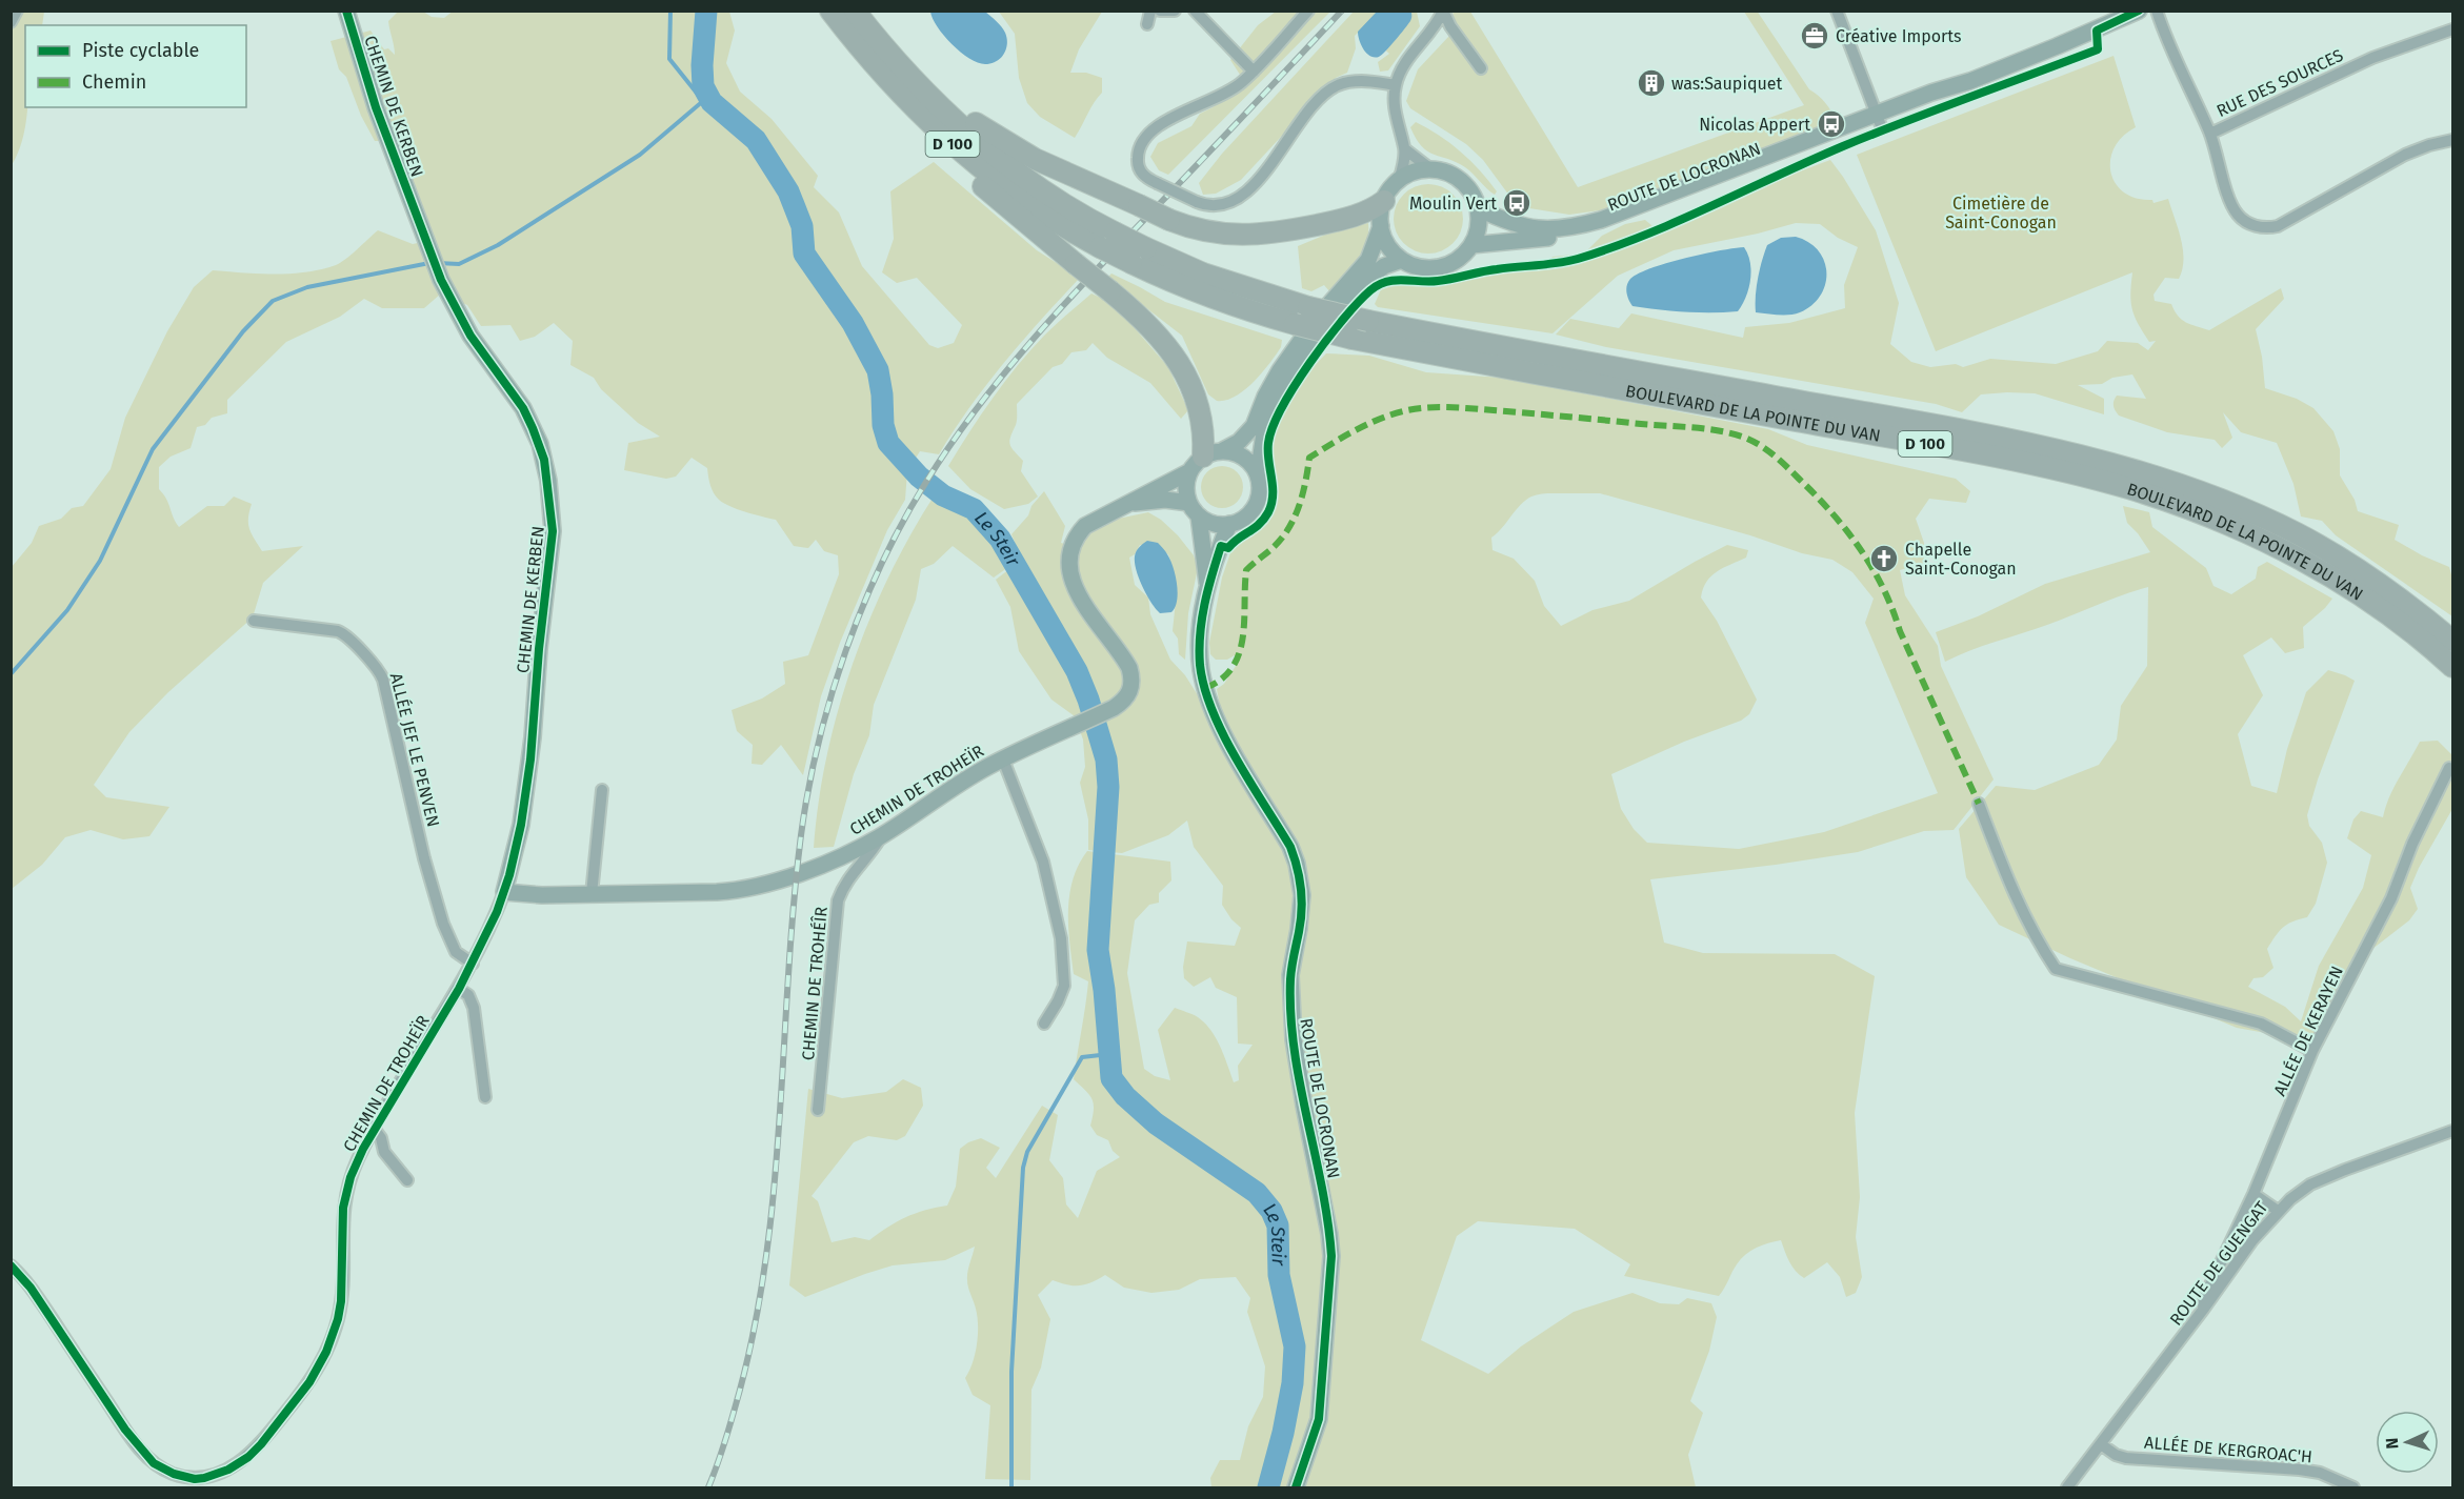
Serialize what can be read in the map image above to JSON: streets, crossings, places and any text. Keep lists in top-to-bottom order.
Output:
{
  "streets": {
    "highway": ["D 100", "BOULEVARD DE LA POINTE DU VAN"],
    "street": [
      "RUE DES SOURCES",
      "CHEMIN DE KERBEN",
      "ROUTE DE LOCRONAN",
      "ALLÉE JEF LE PENVEN",
      "CHEMIN DE TROHEÏR",
      "CHEMIN DE TROHÉÎR",
      "ALLÉE DE KERAYEN",
      "ROUTE DE GUENGAT",
      "ALLÉE DE KERGROAC'H"
    ]
  },
  "crossings": [
    ["CHEMIN DE KERBEN", "CHEMIN DE TROHEÏR"],
    ["D 100", "ROUTE DE LOCRONAN"],
    ["D 100", "BOULEVARD DE LA POINTE DU VAN"],
    ["D 100", "CHEMIN DE TROHEÏR"],
    ["ROUTE DE LOCRONAN", "CHEMIN DE TROHEÏR"],
    ["ALLÉE JEF LE PENVEN", "CHEMIN DE TROHEÏR"],
    ["CHEMIN DE TROHEÏR", "CHEMIN DE TROHÉÎR"],
    ["ALLÉE DE KERAYEN", "ROUTE DE GUENGAT"],
    ["ROUTE DE GUENGAT", "ALLÉE DE KERGROAC'H"]
  ],
  "water": ["Le Steir"],
  "parks": ["Cimetière de Saint-Conogan"],
  "places": {
    "office": ["Créative Imports"],
    "building": ["was:Saupiquet"],
    "bus stop": ["Nicolas Appert", "Moulin Vert"],
    "church": ["Chapelle Saint-Conogan"]
  },
  "legend": ["Piste cyclable", "Chemin"],
  "north": "left"
}
